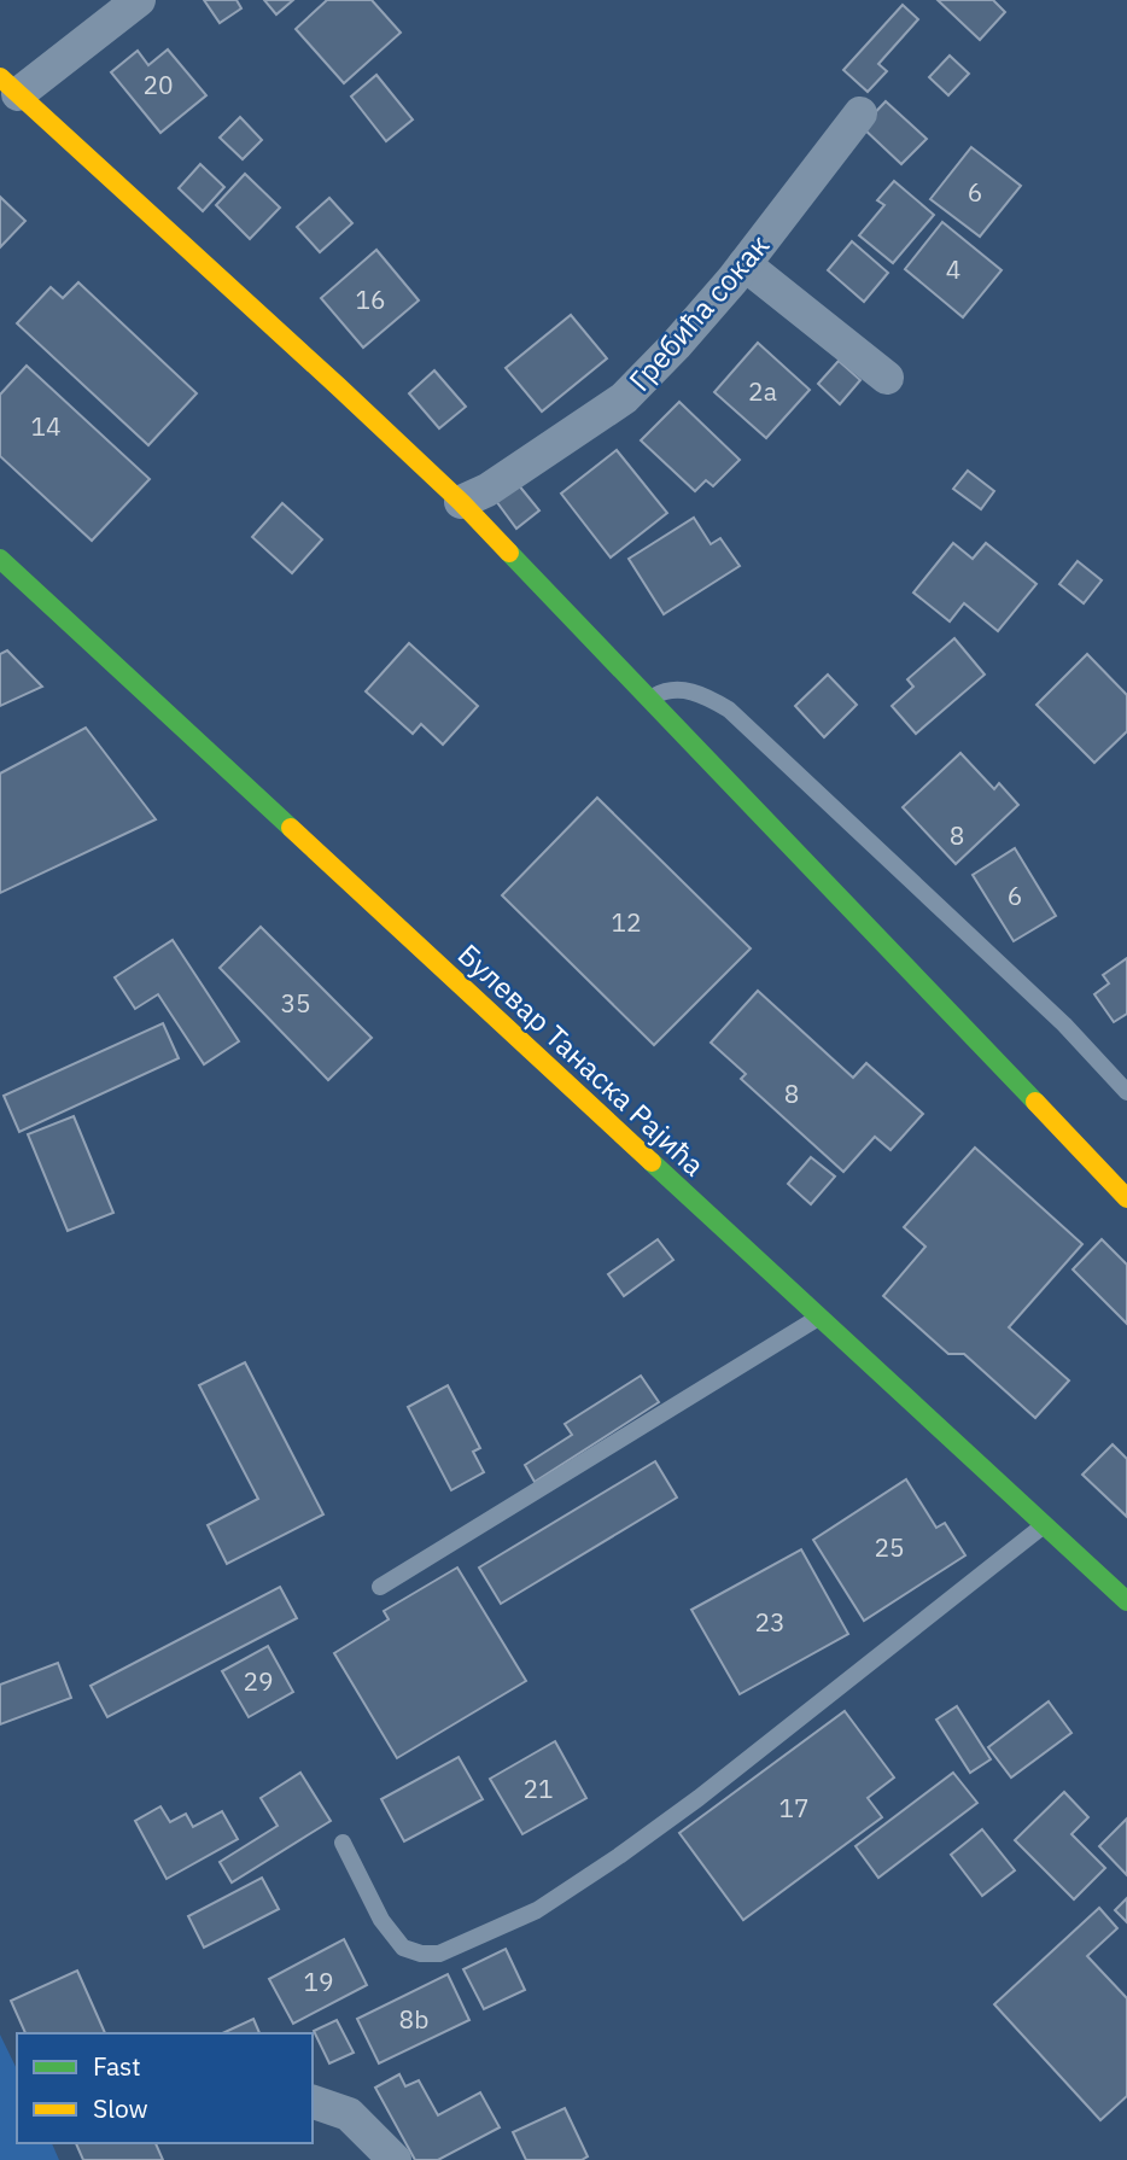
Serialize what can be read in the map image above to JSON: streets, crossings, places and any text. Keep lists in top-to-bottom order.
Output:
{
  "streets": {
    "street": ["Гребића сокак", "Булевар Танаска Рајића"]
  },
  "house_numbers": [
    "20",
    "6",
    "4",
    "16",
    "2a",
    "14",
    "8",
    "6",
    "12",
    "35",
    "8",
    "25",
    "23",
    "29",
    "21",
    "17",
    "19",
    "8b"
  ],
  "legend": ["Fast", "Slow"]
}
